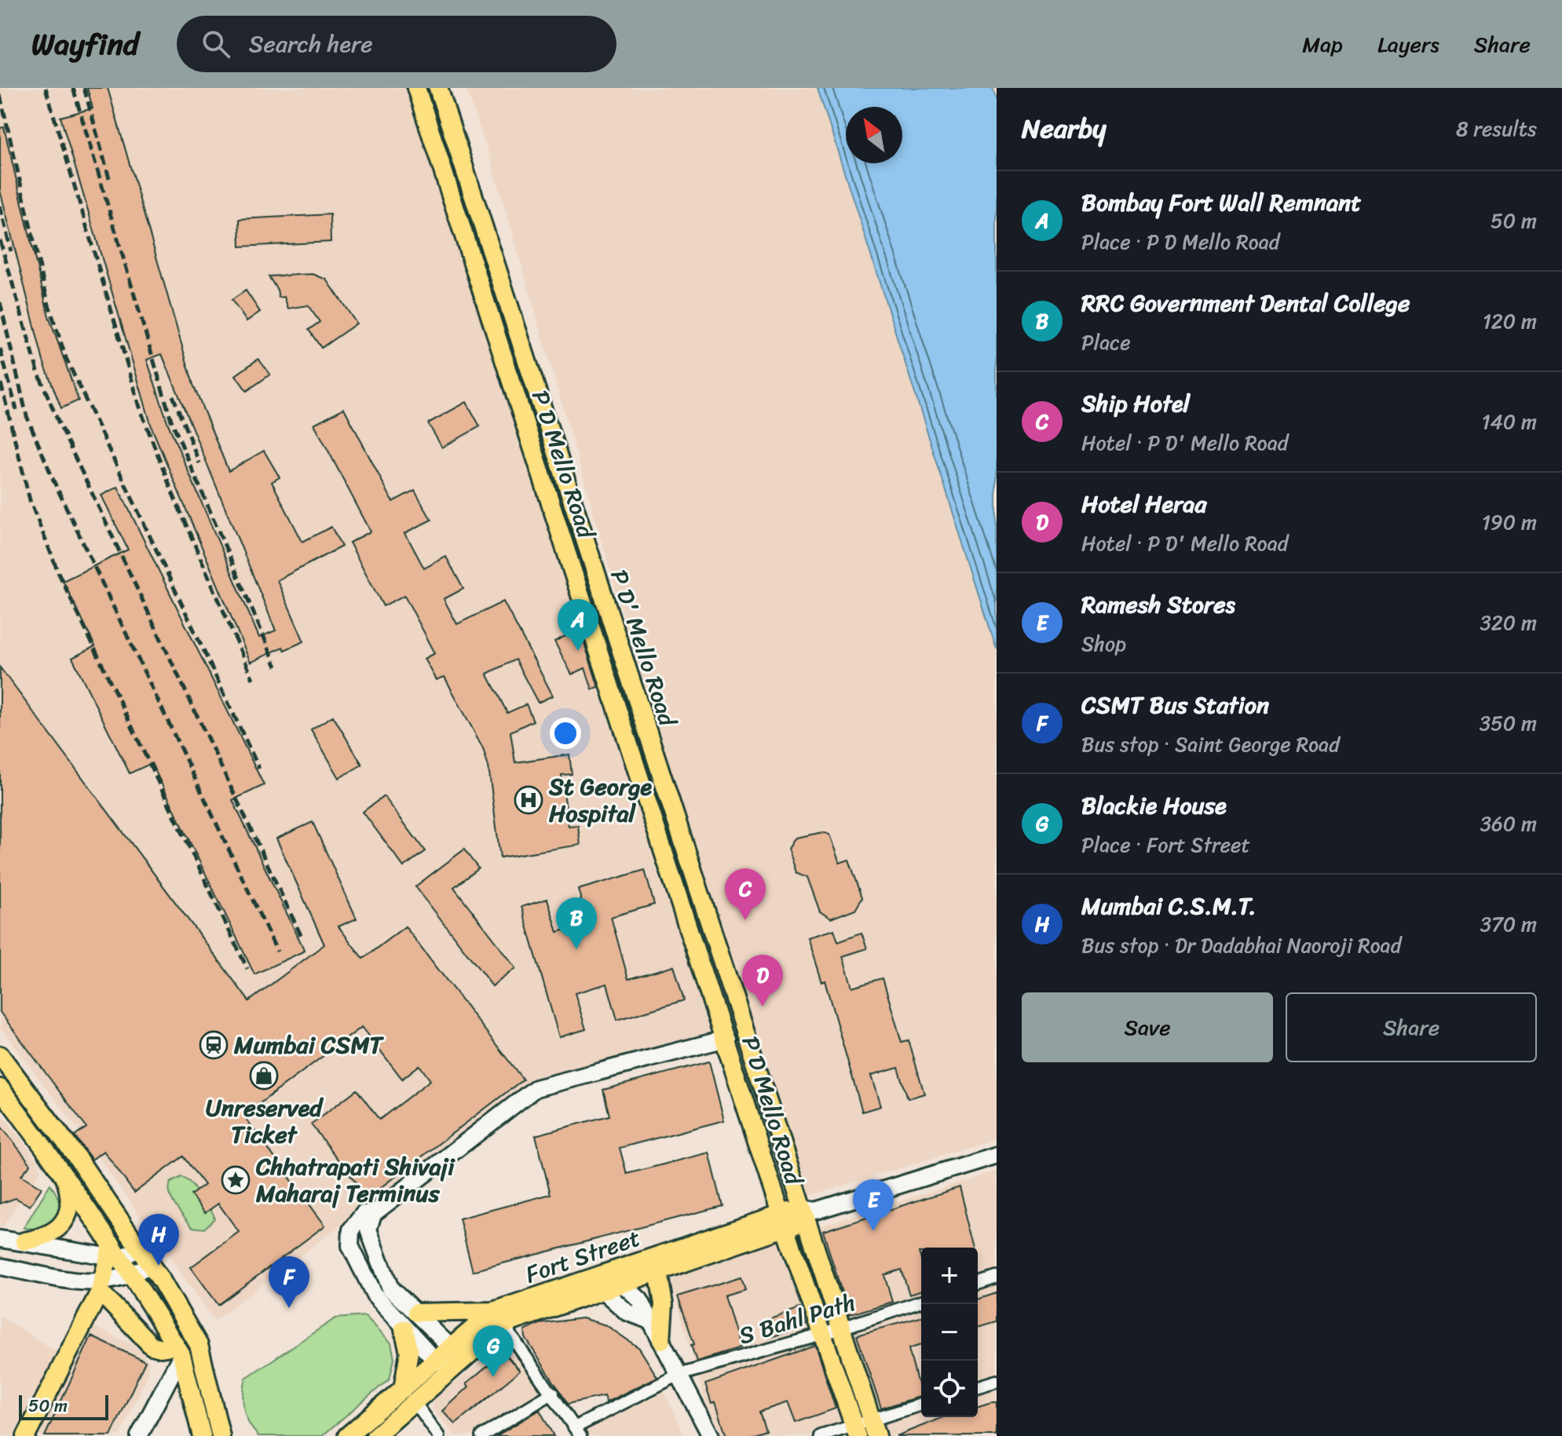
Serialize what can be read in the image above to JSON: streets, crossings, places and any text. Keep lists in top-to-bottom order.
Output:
{
  "streets": {
    "main road": ["P D Mello Road", "P D' Mello Road", "Fort Street"],
    "street": ["S Bahl Path"]
  },
  "crossings": [
    ["P D Mello Road", "Fort Street"],
    ["P D Mello Road", "S Bahl Path"],
    ["P D' Mello Road", "Fort Street"],
    ["P D' Mello Road", "S Bahl Path"]
  ],
  "places": {
    "hospital": ["St George Hospital"],
    "station": ["Mumbai CSMT"],
    "shop": ["Unreserved Ticket"],
    "place": ["Chhatrapati Shivaji Maharaj Terminus"]
  },
  "scale_bar": "50 m",
  "north": "top left",
  "page": {
    "header": "Wayfind",
    "search": "Search here",
    "nav": ["Map", "Layers", "Share"],
    "heading": ["Nearby", "8 results"],
    "list": [
      {
        "mark": "A",
        "name": "Bombay Fort Wall Remnant",
        "note": "Place · P D Mello Road",
        "value": "50 m"
      },
      {
        "mark": "B",
        "name": "RRC Government Dental College",
        "note": "Place",
        "value": "120 m"
      },
      {
        "mark": "C",
        "name": "Ship Hotel",
        "note": "Hotel · P D' Mello Road",
        "value": "140 m"
      },
      {
        "mark": "D",
        "name": "Hotel Heraa",
        "note": "Hotel · P D' Mello Road",
        "value": "190 m"
      },
      {
        "mark": "E",
        "name": "Ramesh Stores",
        "note": "Shop",
        "value": "320 m"
      },
      {
        "mark": "F",
        "name": "CSMT Bus Station",
        "note": "Bus stop · Saint George Road",
        "value": "350 m"
      },
      {
        "mark": "G",
        "name": "Blackie House",
        "note": "Place · Fort Street",
        "value": "360 m"
      },
      {
        "mark": "H",
        "name": "Mumbai C.S.M.T.",
        "note": "Bus stop · Dr Dadabhai Naoroji Road",
        "value": "370 m"
      }
    ],
    "pins": [
      "A",
      "C",
      "B",
      "D",
      "E",
      "H",
      "F",
      "G"
    ],
    "buttons": ["Save", "Share"],
    "map_buttons": ["+", "−"],
    "scale": "50 m"
  }
}
